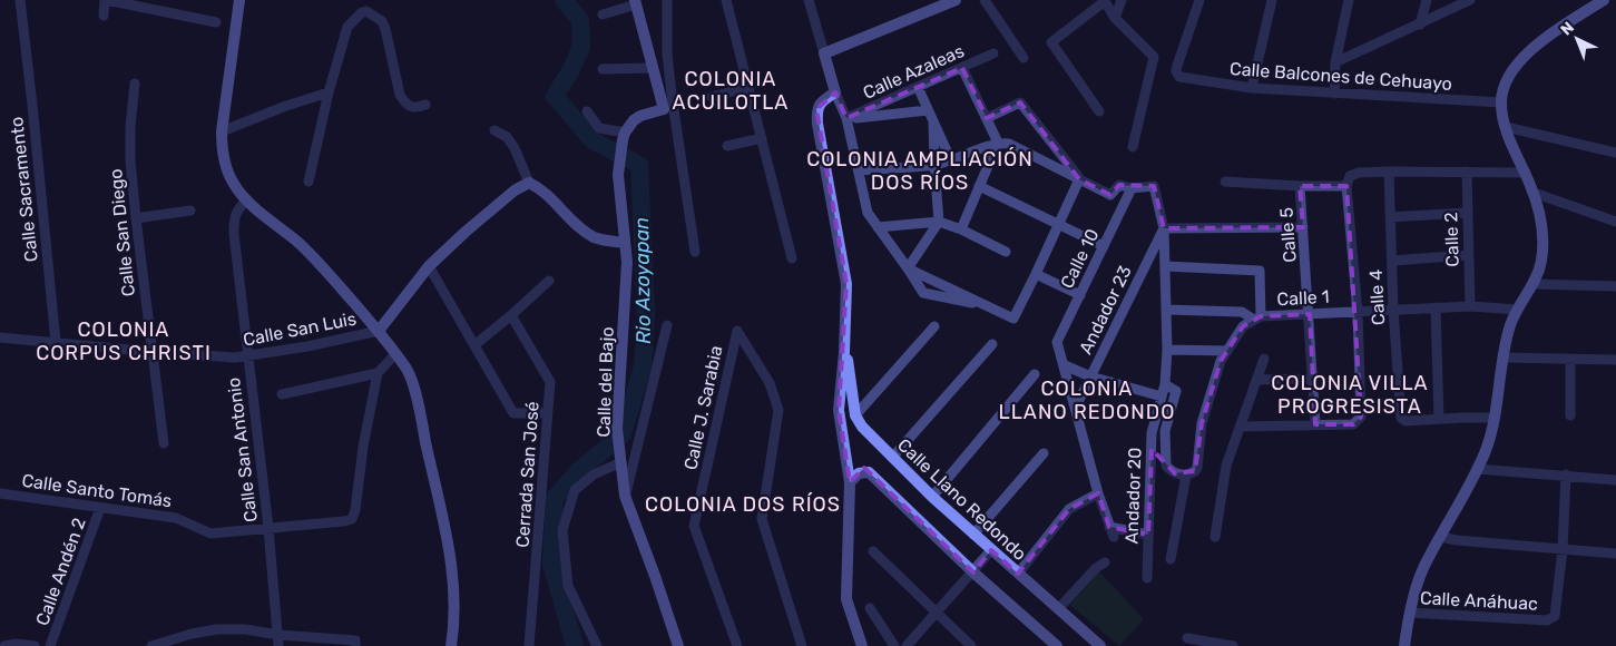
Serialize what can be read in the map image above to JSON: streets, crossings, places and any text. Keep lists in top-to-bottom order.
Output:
{
  "streets": {
    "street": [
      "Calle Azaleas",
      "Calle Balcones de Cehuayo",
      "Calle Sacramento",
      "Calle San Diego",
      "Calle 5",
      "Calle 2",
      "Calle 10",
      "Calle 1",
      "Calle 4",
      "Andador 23",
      "Calle San Luis",
      "Calle del Bajo",
      "Calle J. Sarabia",
      "Calle San Antonio",
      "Cerrada San José",
      "Calle Santo Tomás",
      "Andador 20",
      "Calle Llano Redondo",
      "Calle Andén 2",
      "Calle Anáhuac"
    ]
  },
  "crossings": [
    ["Calle Sacramento", "Calle San Luis"],
    ["Calle San Diego", "Calle San Luis"],
    ["Calle 5", "Calle 1"],
    ["Calle 5", "Calle 4"],
    ["Calle 2", "Calle 1"],
    ["Calle 10", "Andador 20"],
    ["Calle 1", "Calle 4"],
    ["Andador 23", "Andador 20"],
    ["Calle San Luis", "Calle San Antonio"],
    ["Calle San Antonio", "Calle Santo Tomás"],
    ["Calle Santo Tomás", "Calle Andén 2"]
  ],
  "districts": [
    "COLONIA ACUILOTLA",
    "COLONIA AMPLIACIÓN DOS RÍOS",
    "COLONIA CORPUS CHRISTI",
    "COLONIA VILLA PROGRESISTA",
    "COLONIA LLANO REDONDO",
    "COLONIA DOS RÍOS"
  ],
  "water": ["Rio Azoyapan"],
  "north": "top left"
}
